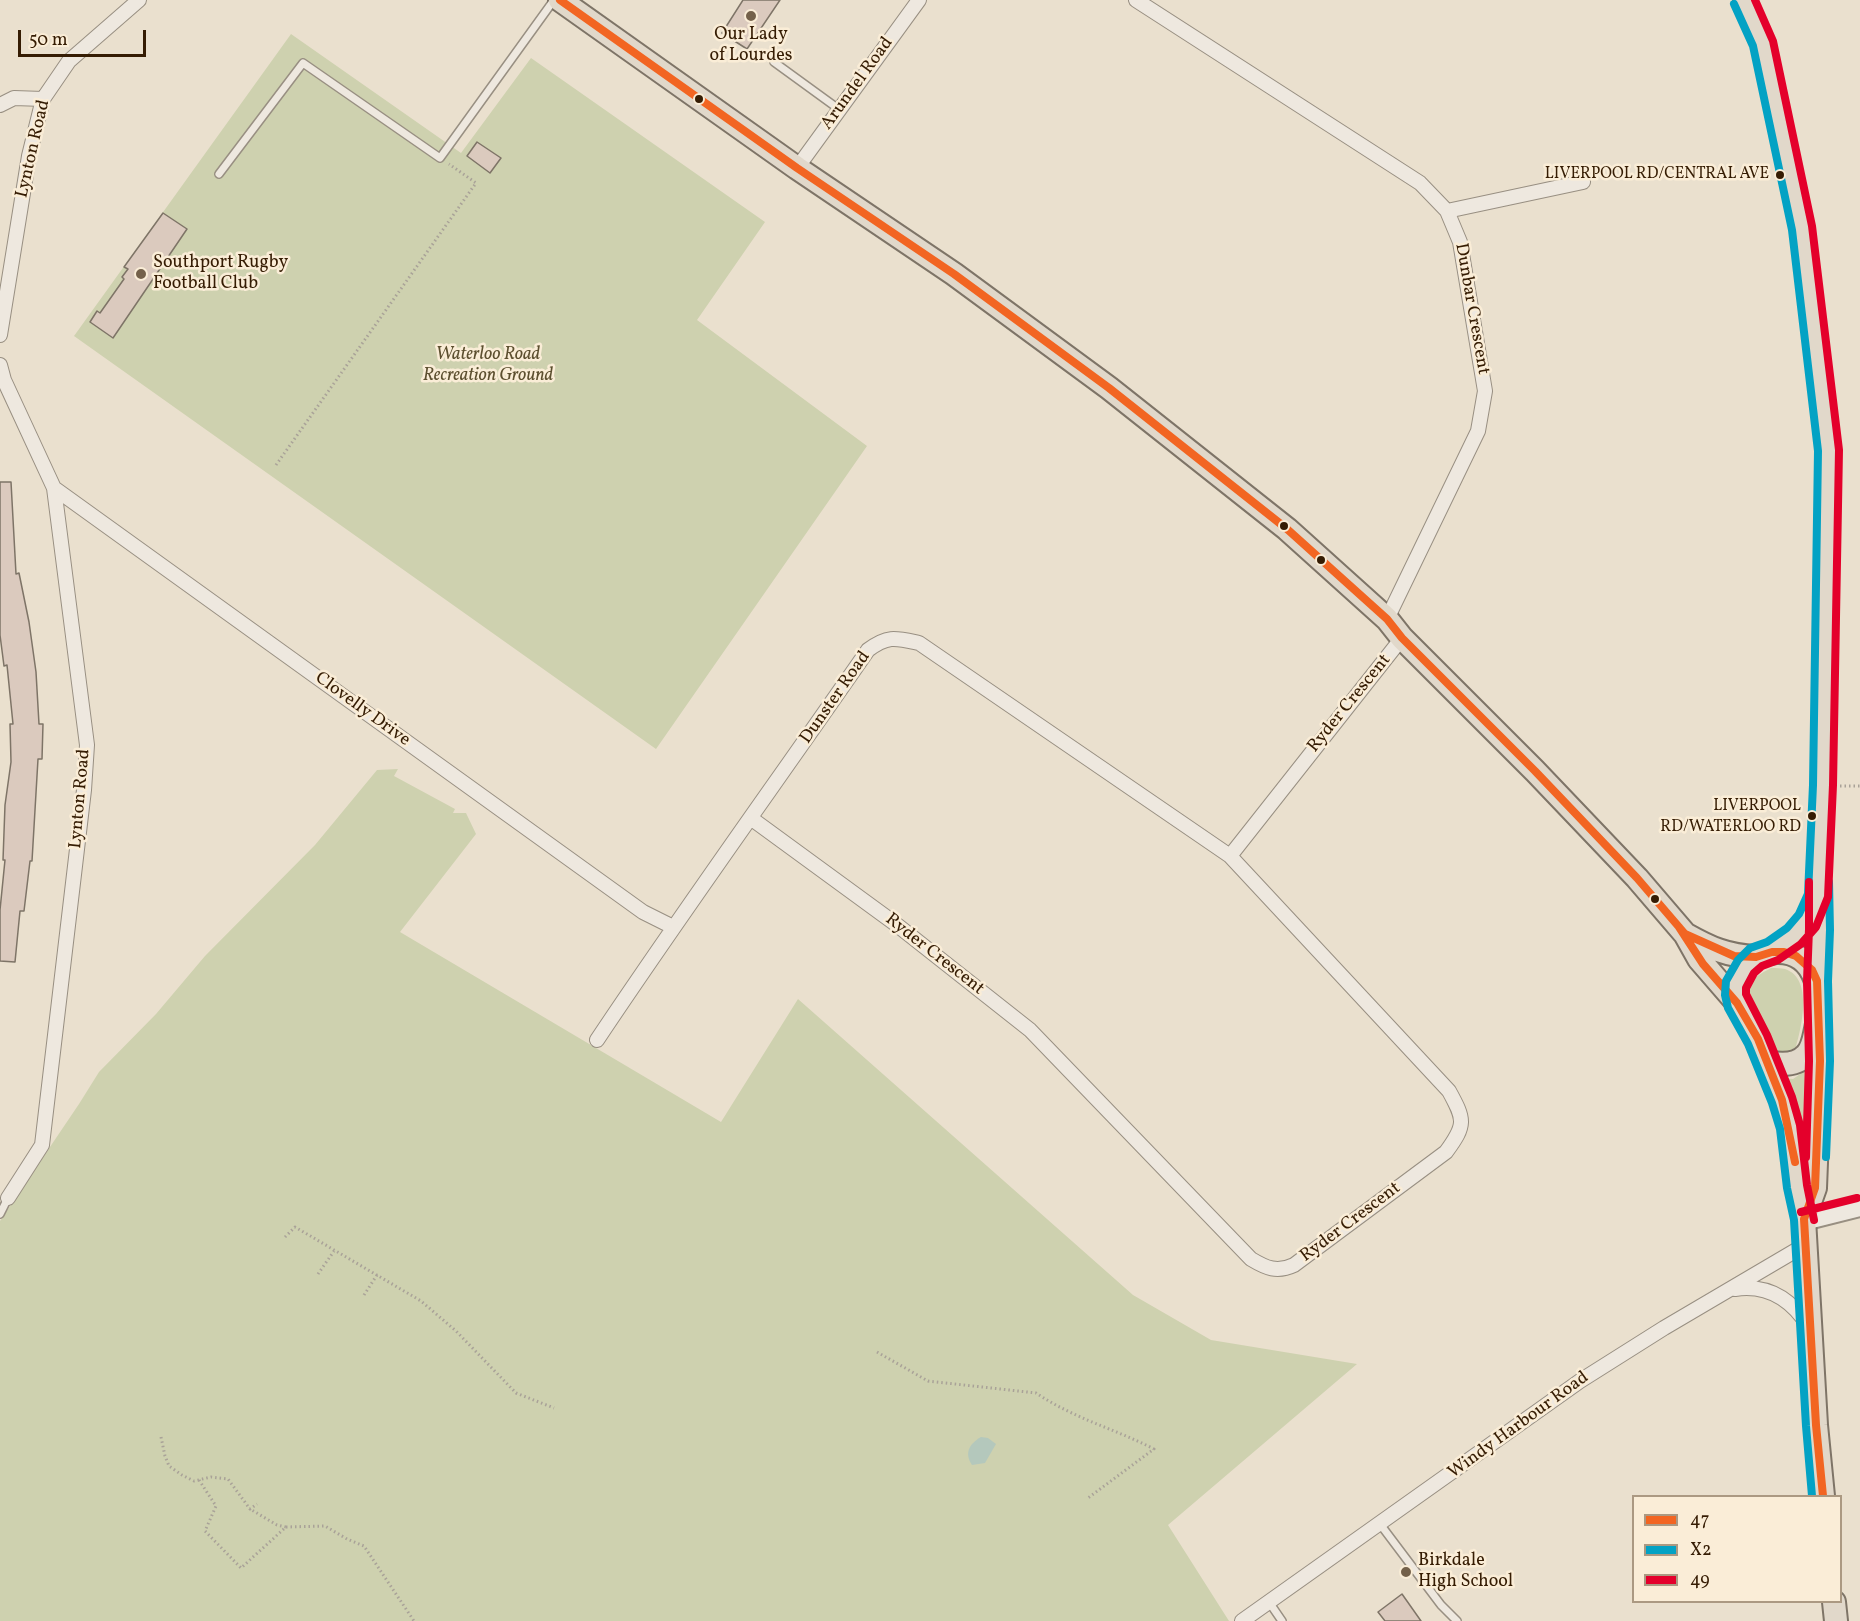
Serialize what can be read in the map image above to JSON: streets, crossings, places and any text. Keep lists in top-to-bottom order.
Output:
{
  "streets": {
    "street": [
      "Arundel Road",
      "Lynton Road",
      "Dunbar Crescent",
      "Dunster Road",
      "Ryder Crescent",
      "Clovelly Drive",
      "Windy Harbour Road"
    ]
  },
  "crossings": [
    ["Lynton Road", "Clovelly Drive"],
    ["Dunster Road", "Ryder Crescent"],
    ["Dunster Road", "Clovelly Drive"]
  ],
  "parks": ["Waterloo Road Recreation Ground"],
  "places": [
    "Our Lady of Lourdes",
    "LIVERPOOL RD/CENTRAL AVE",
    "Southport Rugby Football Club",
    "LIVERPOOL RD/WATERLOO RD",
    "Birkdale High School"
  ],
  "lines": ["transit line 47", "transit line 49", "transit line X2"],
  "legend": ["47", "X2", "49"],
  "scale_bar": "50 m"
}
